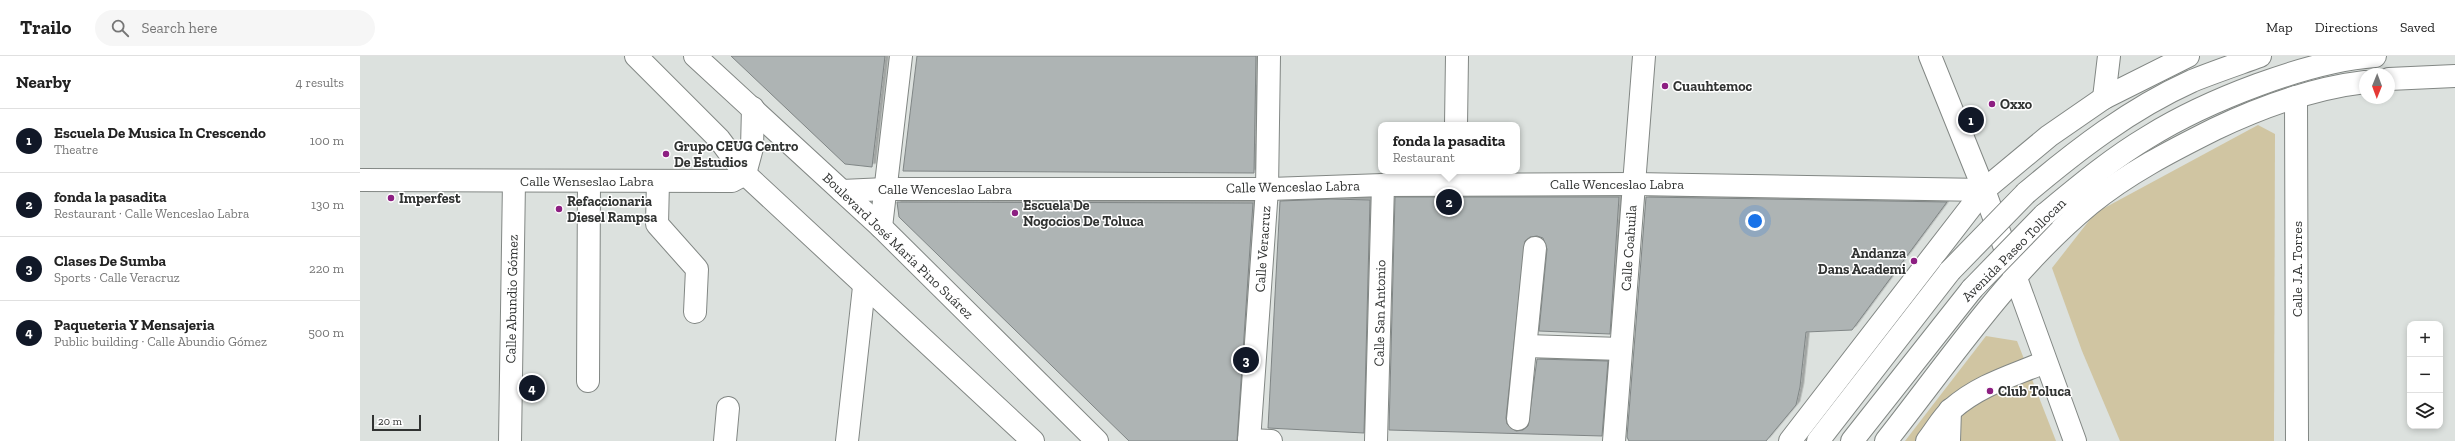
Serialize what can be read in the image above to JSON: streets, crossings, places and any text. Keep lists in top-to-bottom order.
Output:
{
  "streets": {
    "main road": [
      "Calle Wenseslao Labra",
      "Calle Wenceslao Labra",
      "Boulevard José María Pino Suárez",
      "Calle Coahuila",
      "Calle Veracruz",
      "Avenida Paseo Tollocan",
      "Calle J.A. Torres",
      "Calle Abundio Gómez",
      "Calle San Antonio"
    ]
  },
  "crossings": [
    ["Calle Wenseslao Labra", "Calle Abundio Gómez"],
    ["Calle Wenceslao Labra", "Boulevard José María Pino Suárez"],
    ["Calle Wenceslao Labra", "Calle Coahuila"],
    ["Calle Wenceslao Labra", "Calle Veracruz"],
    ["Calle Wenceslao Labra", "Calle San Antonio"],
    ["Avenida Paseo Tollocan", "Calle J.A. Torres"]
  ],
  "places": [
    "Cuauhtemoc",
    "Oxxo",
    "Grupo CEUG Centro De Estudios",
    "Imperfest",
    "Refaccionaria Diesel Rampsa",
    "Escuela De Nogocios De Toluca",
    "Andanza Dans Academi",
    "Club Toluca"
  ],
  "scale_bar": "20 m",
  "north": "bottom",
  "page": {
    "header": "Trailo",
    "search": "Search here",
    "nav": ["Map", "Directions", "Saved"],
    "heading": ["Nearby", "4 results"],
    "pins": [
      "1",
      "2",
      "3",
      "4"
    ],
    "list": [
      {
        "mark": "1",
        "name": "Escuela De Musica In Crescendo",
        "note": "Theatre",
        "value": "100 m"
      },
      {
        "mark": "2",
        "name": "fonda la pasadita",
        "note": "Restaurant · Calle Wenceslao Labra",
        "value": "130 m"
      },
      {
        "mark": "3",
        "name": "Clases De Sumba",
        "note": "Sports · Calle Veracruz",
        "value": "220 m"
      },
      {
        "mark": "4",
        "name": "Paqueteria Y Mensajeria",
        "note": "Public building · Calle Abundio Gómez",
        "value": "500 m"
      }
    ],
    "popup": ["fonda la pasadita", "Restaurant"],
    "map_buttons": ["+", "−"],
    "scale": "20 m"
  }
}
